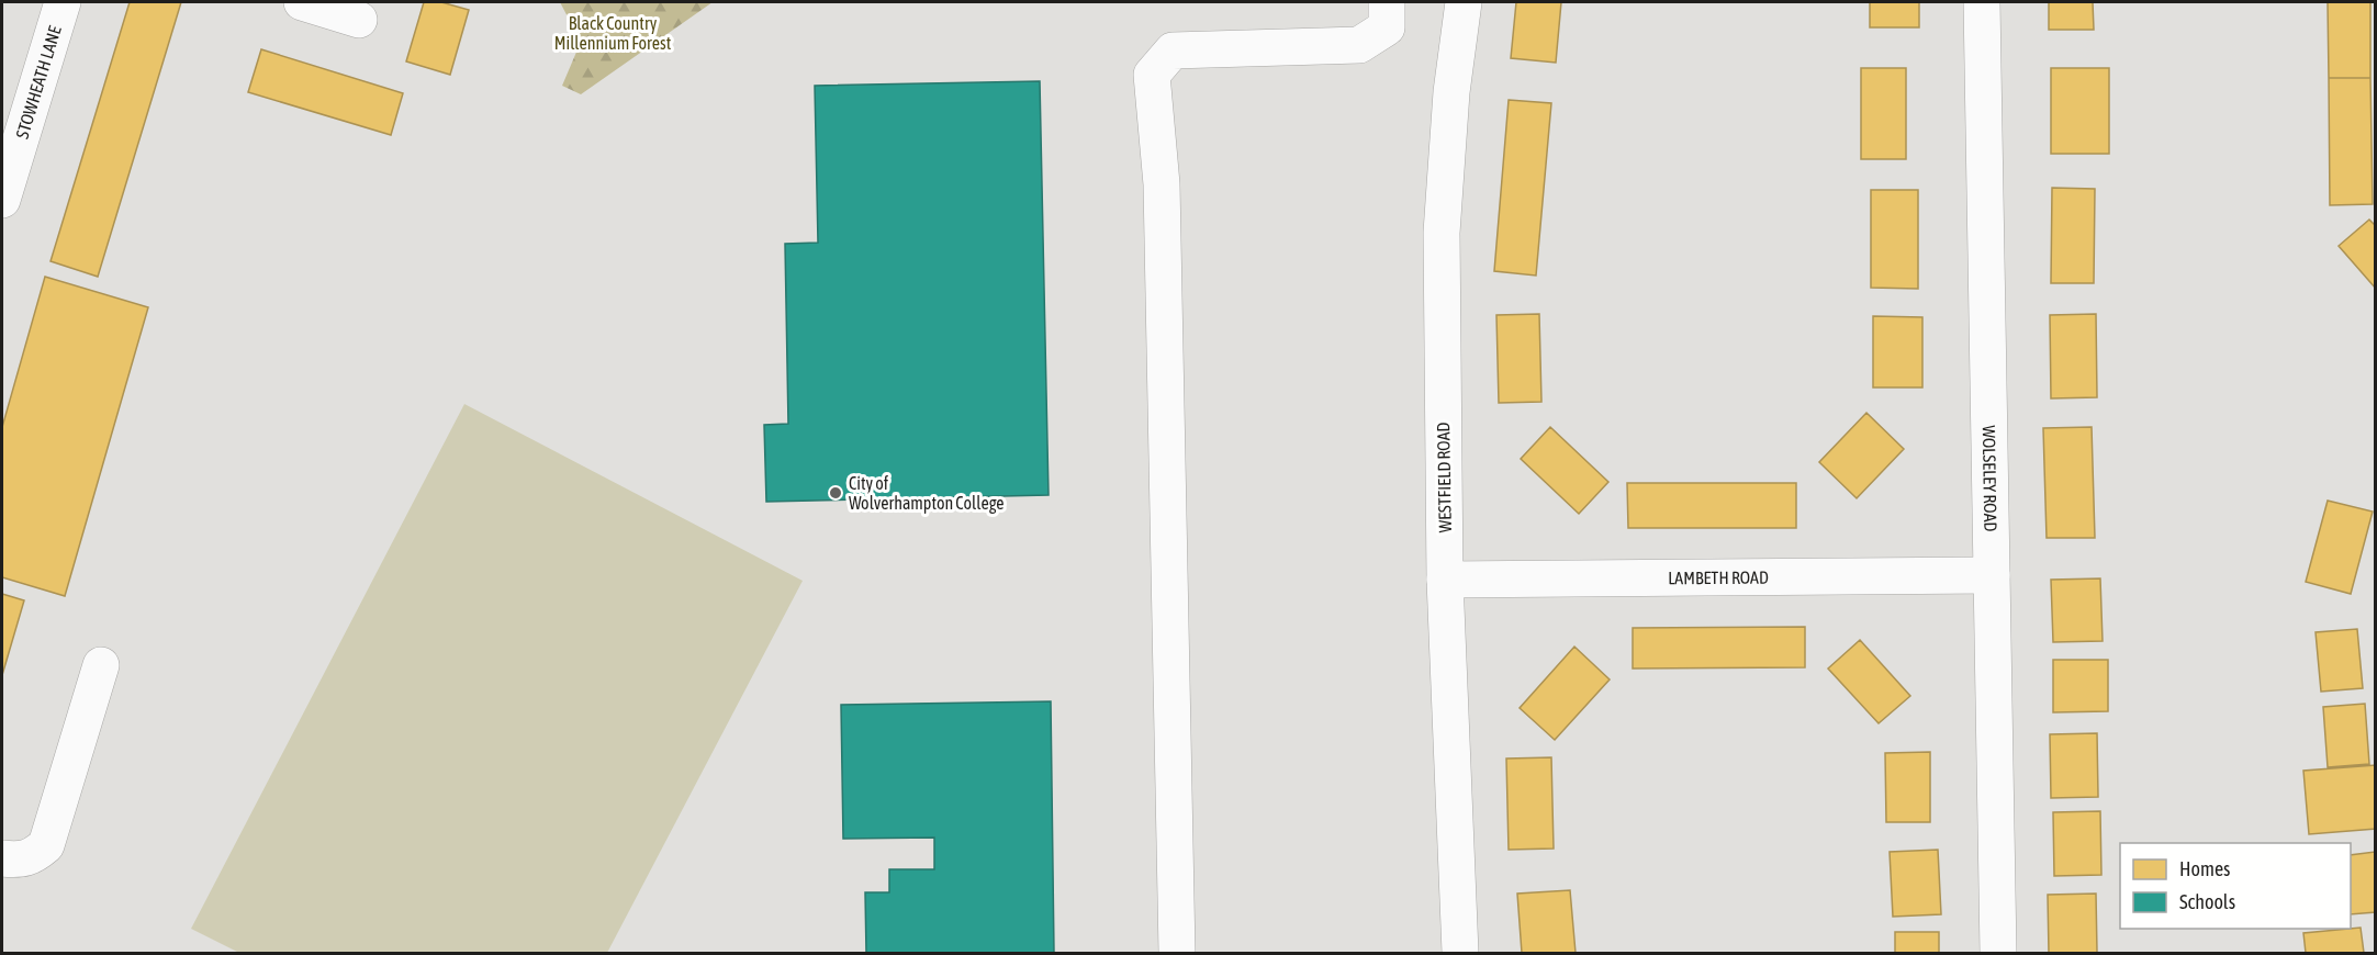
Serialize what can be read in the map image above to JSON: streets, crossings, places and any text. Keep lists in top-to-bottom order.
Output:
{
  "streets": {
    "street": [
      "STOWHEATH LANE",
      "WESTFIELD ROAD",
      "WOLSELEY ROAD",
      "LAMBETH ROAD"
    ]
  },
  "crossings": [
    ["WESTFIELD ROAD", "LAMBETH ROAD"],
    ["WOLSELEY ROAD", "LAMBETH ROAD"]
  ],
  "parks": ["Black Country Millennium Forest"],
  "places": ["City of Wolverhampton College"],
  "legend": ["Homes", "Schools"]
}
